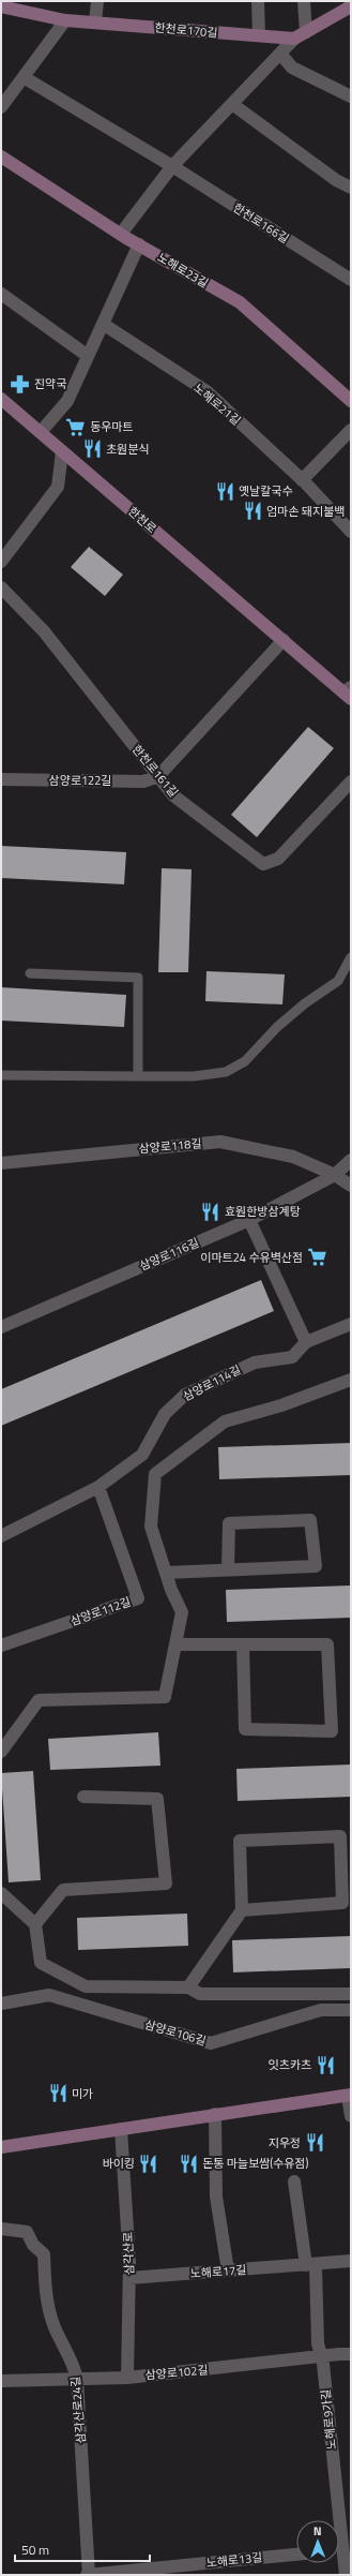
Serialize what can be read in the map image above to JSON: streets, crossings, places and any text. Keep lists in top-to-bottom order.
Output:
{
  "streets": {
    "street": [
      "한천로170길",
      "한천로166길",
      "노해로23길",
      "노해로21길",
      "한천로",
      "한천로161길",
      "삼양로122길",
      "삼양로118길",
      "삼양로116길",
      "삼양로114길",
      "삼양로112길",
      "삼양로106길",
      "삼각산로",
      "노해로17길",
      "삼양로102길",
      "삼각산로24길",
      "노해로9가길",
      "노해로13길"
    ]
  },
  "crossings": [
    ["한천로161길", "삼양로122길"],
    ["삼양로118길", "삼양로116길"],
    ["삼양로114길", "삼양로112길"],
    ["삼각산로", "노해로17길"],
    ["삼각산로", "삼양로102길"],
    ["노해로17길", "노해로9가길"],
    ["삼양로102길", "삼각산로24길"],
    ["삼양로102길", "노해로9가길"],
    ["삼각산로24길", "노해로13길"]
  ],
  "places": {
    "pharmacy": ["진약국"],
    "supermarket": ["동우마트", "이마트24 수유벽산점"],
    "restaurant": [
      "초원분식",
      "옛날칼국수",
      "엄마손 돼지불백",
      "효원한방삼계탕",
      "잇츠카츠",
      "미가",
      "지우정",
      "바이킹",
      "돈통 마늘보쌈(수유점)"
    ]
  },
  "scale_bar": "50 m",
  "north": "top"
}
